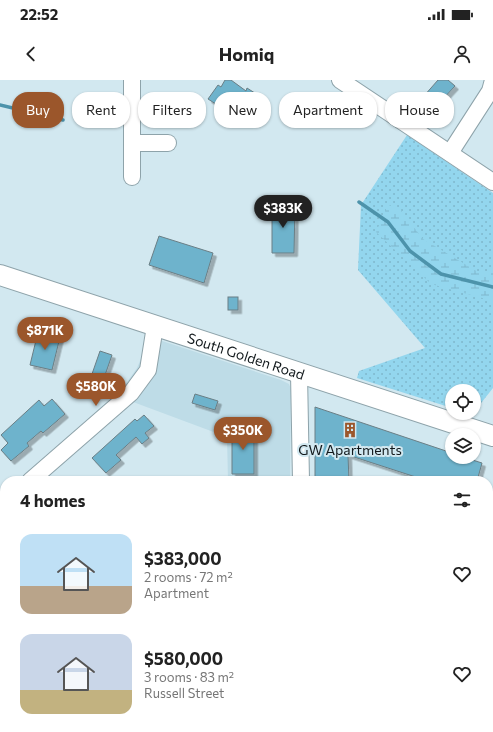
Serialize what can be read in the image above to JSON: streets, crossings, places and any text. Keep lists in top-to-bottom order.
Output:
{
  "streets": {
    "main road": ["South Golden Road"]
  },
  "places": {
    "building": ["GW Apartments"]
  },
  "page": {
    "status": "22:52",
    "header": "Homiq",
    "chip": [
      "Buy",
      "Rent",
      "Filters",
      "New",
      "Apartment",
      "House"
    ],
    "price": [
      "$383K",
      "$871K",
      "$580K",
      "$350K"
    ],
    "heading": "4 homes",
    "list": [
      {
        "name": "$383,000",
        "note": "2 rooms · 72 m² · Apartment"
      },
      {
        "name": "$580,000",
        "note": "3 rooms · 83 m² · Russell Street"
      }
    ]
  }
}
